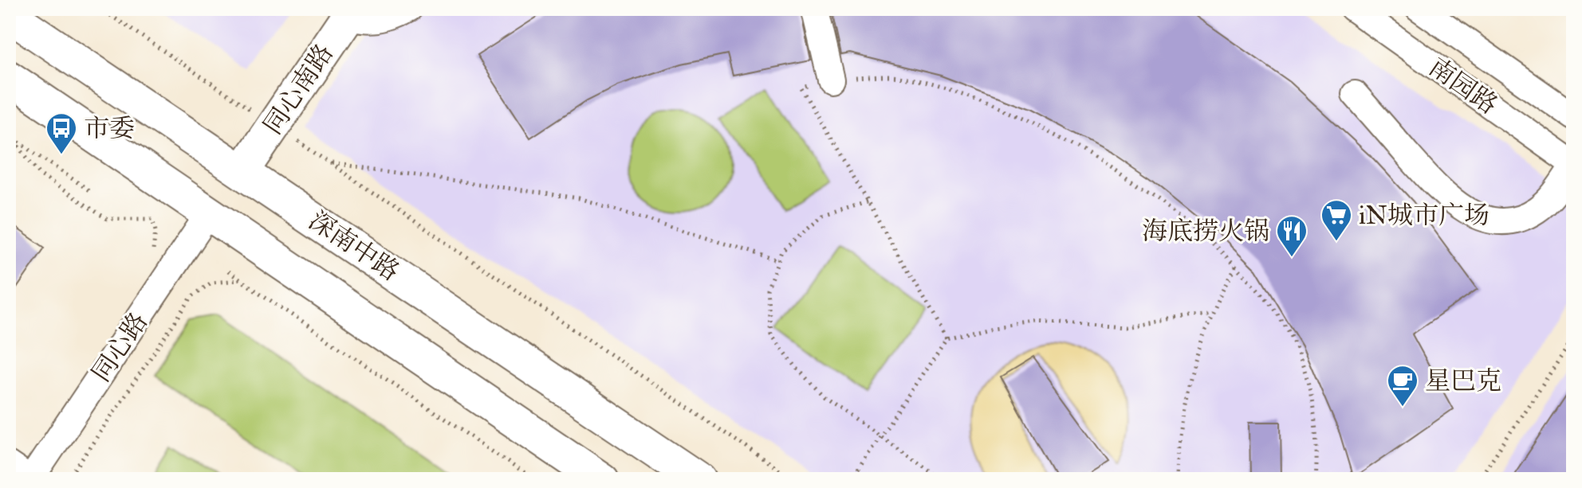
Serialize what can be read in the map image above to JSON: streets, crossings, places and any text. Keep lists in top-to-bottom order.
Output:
{
  "streets": {
    "main road": ["同心南路", "深南中路"],
    "street": ["南园路", "同心路"]
  },
  "crossings": [
    ["同心南路", "深南中路"]
  ],
  "places": {
    "bus stop": ["市委"],
    "supermarket": ["iN城市广场"],
    "restaurant": ["海底捞火锅"],
    "cafe": ["星巴克"]
  }
}
